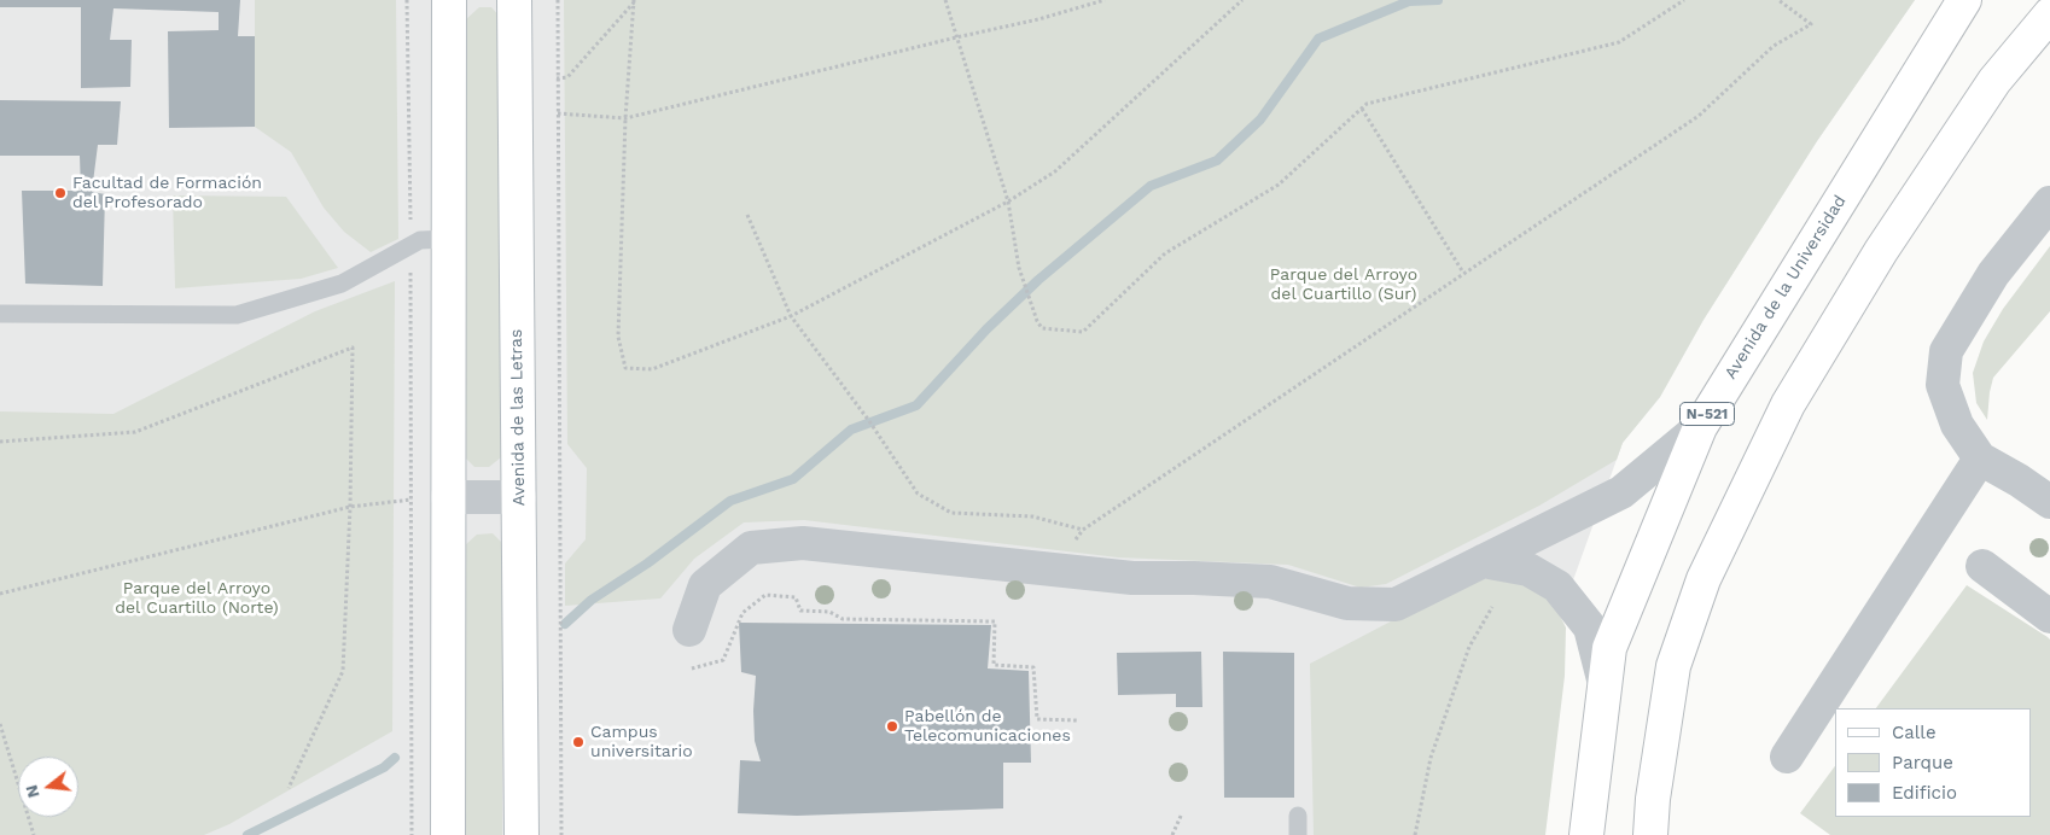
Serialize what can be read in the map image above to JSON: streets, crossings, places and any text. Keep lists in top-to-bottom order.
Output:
{
  "streets": {
    "main road": ["Avenida de la Universidad", "N-521", "Avenida de las Letras"]
  },
  "parks": ["Parque del Arroyo del Cuartillo (Sur)", "Parque del Arroyo del Cuartillo (Norte)"],
  "places": ["Facultad de Formación del Profesorado", "Pabellón de Telecomunicaciones", "Campus universitario"],
  "legend": ["Calle", "Parque", "Edificio"],
  "north": "left"
}
